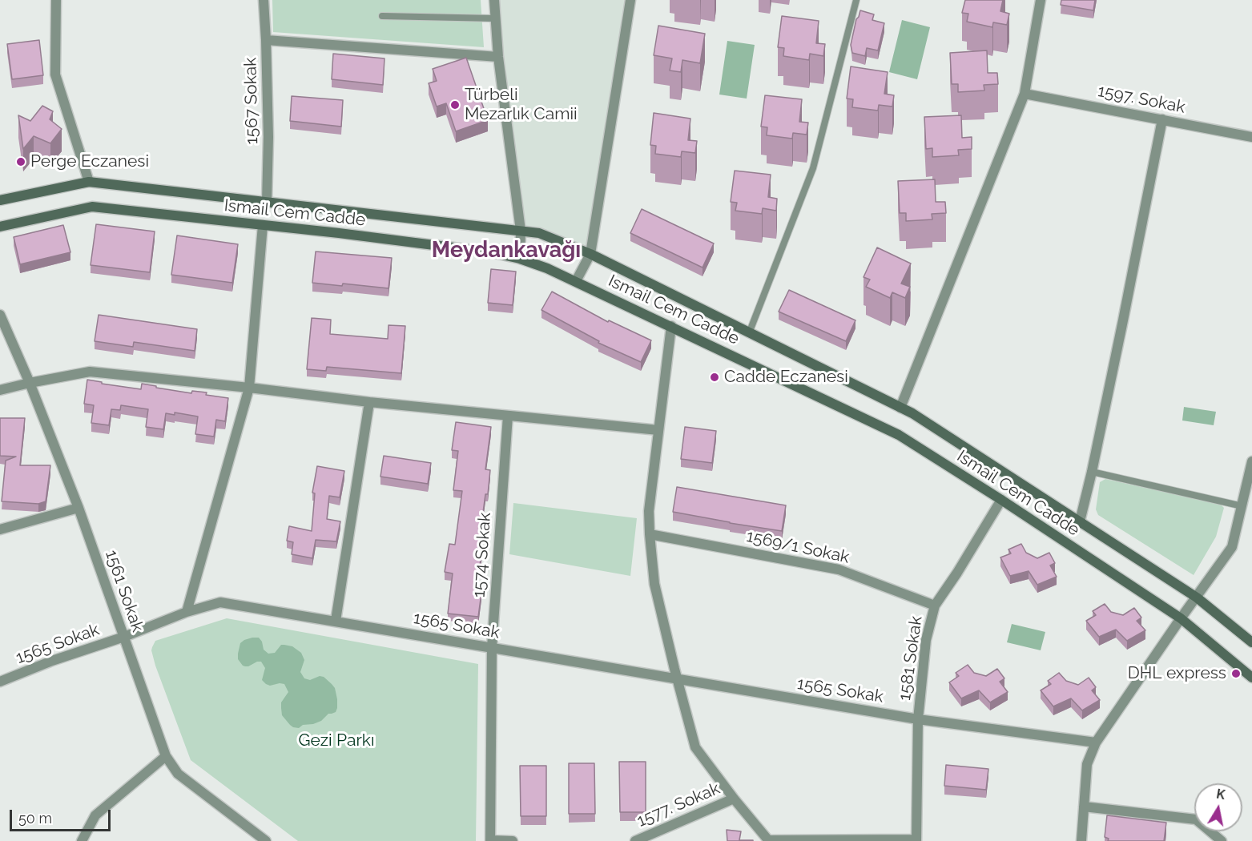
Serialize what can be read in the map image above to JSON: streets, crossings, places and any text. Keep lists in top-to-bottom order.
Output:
{
  "streets": {
    "main road": ["Ismail Cem Cadde"],
    "street": [
      "1597. Sokak",
      "1567 Sokak",
      "1569/1 Sokak",
      "1574 Sokak",
      "1561 Sokak",
      "1565 Sokak",
      "1581 Sokak",
      "1577. Sokak"
    ]
  },
  "crossings": [
    ["1567 Sokak", "Ismail Cem Cadde"],
    ["Ismail Cem Cadde", "1581 Sokak"],
    ["1569/1 Sokak", "1581 Sokak"],
    ["1574 Sokak", "1565 Sokak"],
    ["1561 Sokak", "1565 Sokak"],
    ["1565 Sokak", "1581 Sokak"]
  ],
  "districts": ["Meydankavağı"],
  "parks": ["Gezi Parkı"],
  "places": [
    "Türbeli Mezarlık Camii",
    "Perge Eczanesi",
    "Cadde Eczanesi",
    "DHL express"
  ],
  "scale_bar": "50 m",
  "north": "top"
}
